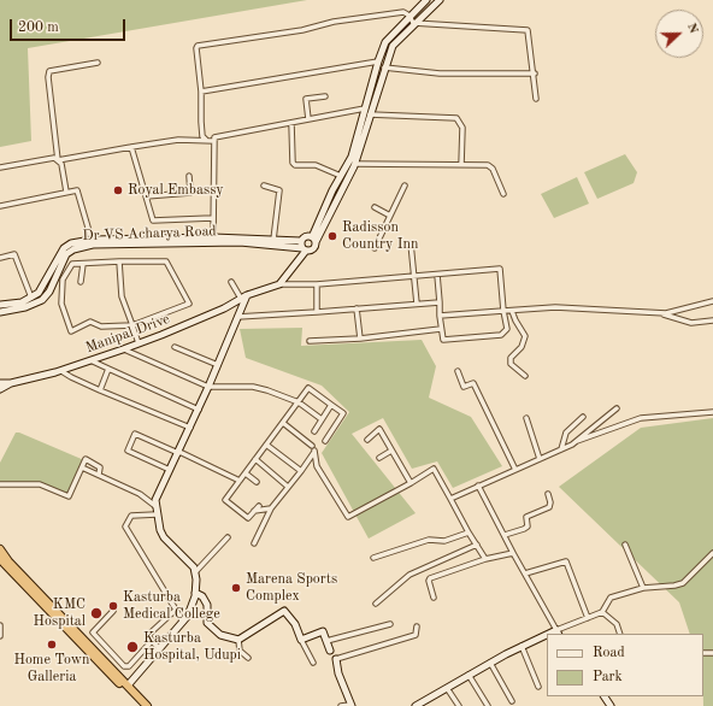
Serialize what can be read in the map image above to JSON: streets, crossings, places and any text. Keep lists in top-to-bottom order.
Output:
{
  "streets": {
    "street": ["Dr VS Acharya Road", "Manipal Drive"]
  },
  "places": [
    "Royal Embassy",
    "Radisson Country Inn",
    "Marena Sports Complex",
    "Kasturba Medical College",
    "KMC Hospital",
    "Home Town Galleria",
    "Kasturba Hospital, Udupi"
  ],
  "legend": ["Road", "Park"],
  "scale_bar": "200 m",
  "north": "right"
}
